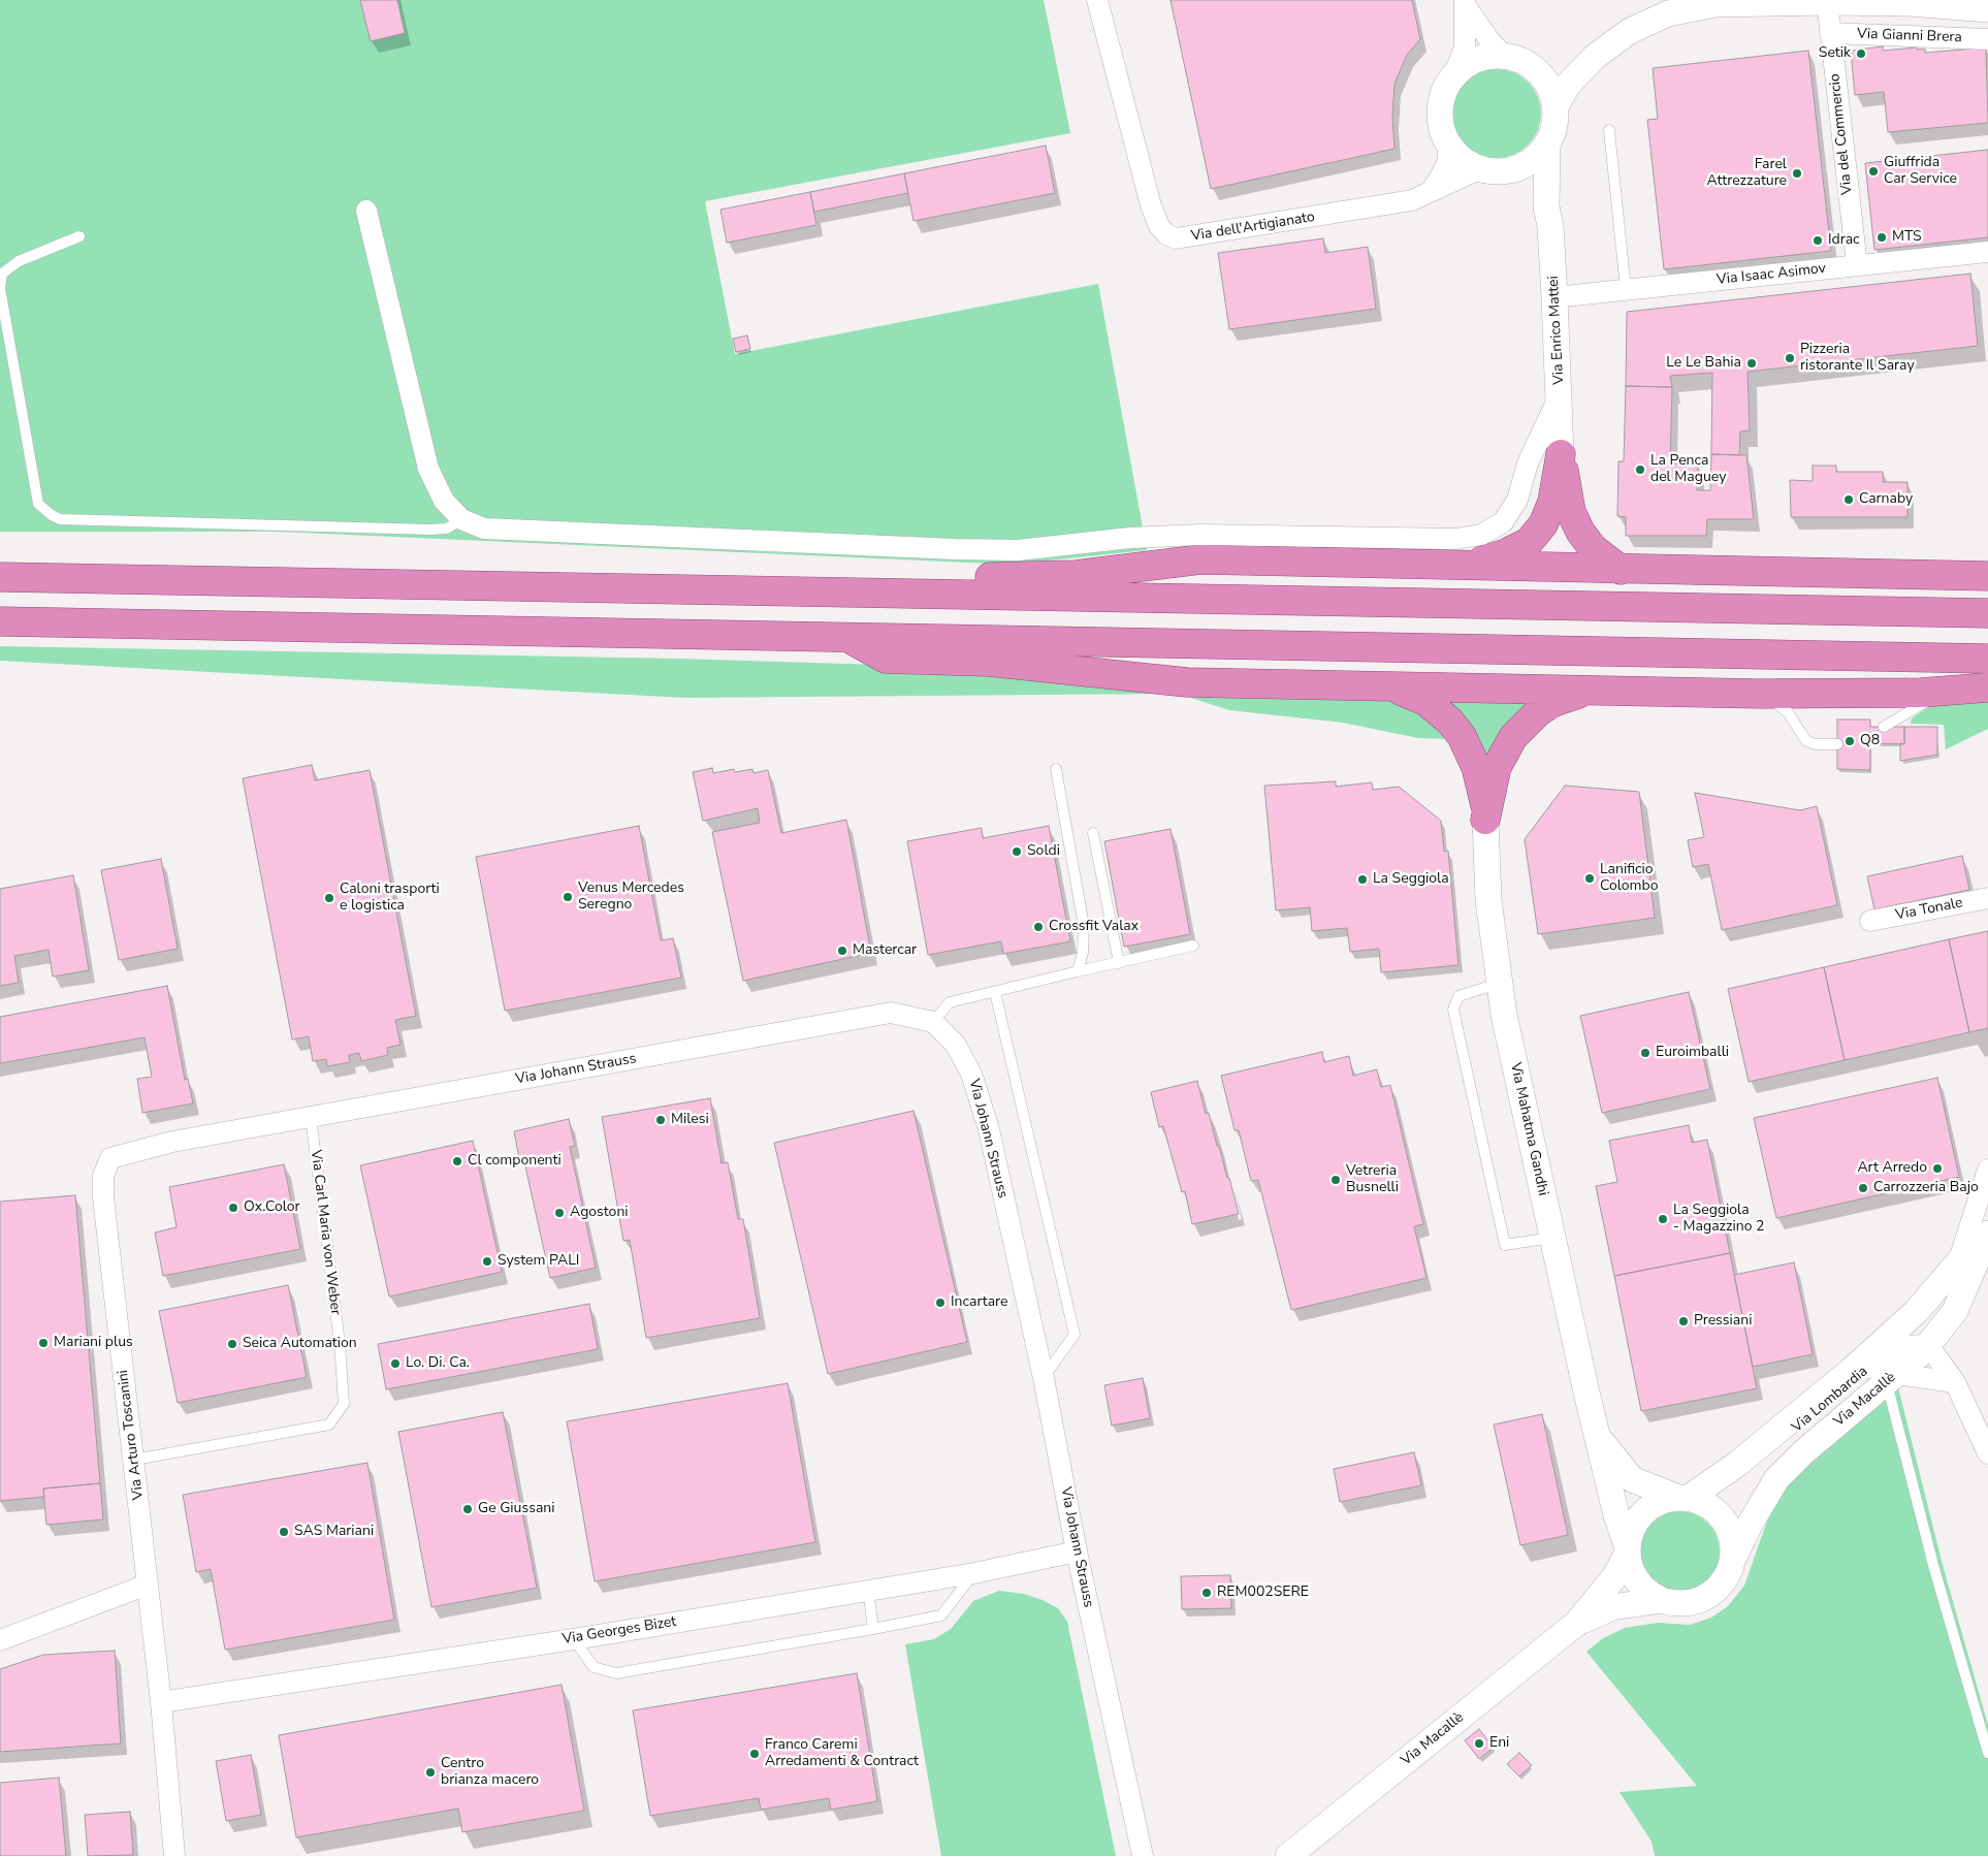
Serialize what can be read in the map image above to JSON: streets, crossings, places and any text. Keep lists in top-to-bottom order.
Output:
{
  "streets": {
    "street": [
      "Via Gianni Brera",
      "Via del Commercio",
      "Via dell'Artigianato",
      "Via Isaac Asimov",
      "Via Enrico Mattei",
      "Via Tonale",
      "Via Johann Strauss",
      "Via Mahatma Gandhi",
      "Via Lombardia",
      "Via Macallè",
      "Via Arturo Toscanini",
      "Via Georges Bizet"
    ],
    "lane": ["Via Carl Maria von Weber"]
  },
  "crossings": [
    ["Via Gianni Brera", "Via del Commercio"],
    ["Via del Commercio", "Via Isaac Asimov"],
    ["Via dell'Artigianato", "Via Enrico Mattei"],
    ["Via Isaac Asimov", "Via Enrico Mattei"],
    ["Via Johann Strauss", "Via Carl Maria von Weber"],
    ["Via Johann Strauss", "Via Arturo Toscanini"],
    ["Via Johann Strauss", "Via Georges Bizet"],
    ["Via Mahatma Gandhi", "Via Macallè"],
    ["Via Carl Maria von Weber", "Via Arturo Toscanini"],
    ["Via Lombardia", "Via Macallè"],
    ["Via Arturo Toscanini", "Via Georges Bizet"]
  ],
  "places": [
    "Setik",
    "Giuffrida Car Service",
    "Farel Attrezzature",
    "MTS",
    "Idrac",
    "Pizzeria ristorante Il Saray",
    "Le Le Bahia",
    "La Penca del Maguey",
    "Carnaby",
    "Q8",
    "Soldi",
    "Lanificio Colombo",
    "La Seggiola",
    "Venus Mercedes Seregno",
    "Caloni trasporti e logistica",
    "Crossfit Valax",
    "Mastercar",
    "Euroimballi",
    "Milesi",
    "Cl componenti",
    "Art Arredo",
    "Vetreria Busnelli",
    "Carrozzeria Bajo",
    "Ox.Color",
    "Agostoni",
    "La Seggiola - Magazzino 2",
    "System PALI",
    "Incartare",
    "Pressiani",
    "Mariani plus",
    "Seica Automation",
    "Lo. Di. Ca.",
    "Ge Giussani",
    "SAS Mariani",
    "REM002SERE",
    "Eni",
    "Franco Caremi Arredamenti & Contract",
    "Centro brianza macero"
  ]
}
